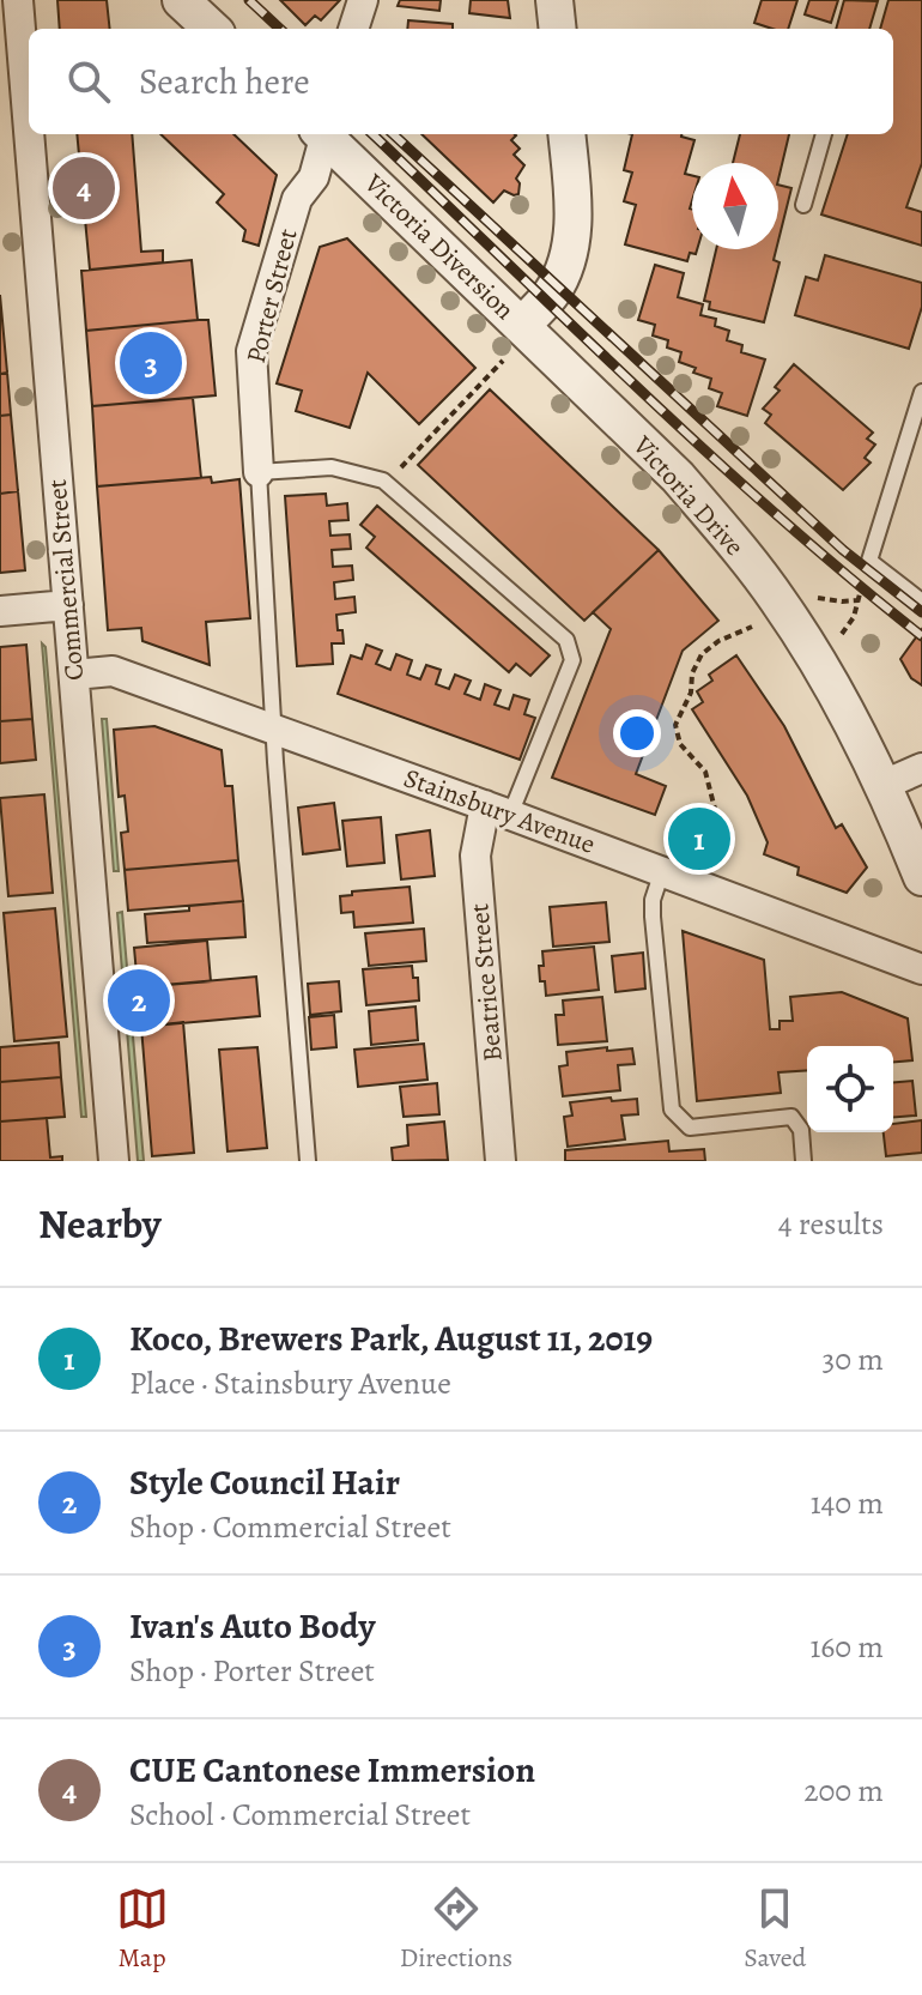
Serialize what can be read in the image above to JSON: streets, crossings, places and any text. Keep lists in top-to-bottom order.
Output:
{
  "streets": {
    "street": [
      "Victoria Diversion",
      "Porter Street",
      "Victoria Drive",
      "Commercial Street",
      "Stainsbury Avenue",
      "Beatrice Street"
    ]
  },
  "crossings": [
    ["Victoria Diversion", "Victoria Drive"],
    ["Commercial Street", "Stainsbury Avenue"],
    ["Stainsbury Avenue", "Beatrice Street"]
  ],
  "north": "top",
  "page": {
    "search": "Search here",
    "pins": [
      "4",
      "3",
      "1",
      "2"
    ],
    "heading": ["Nearby", "4 results"],
    "list": [
      {
        "mark": "1",
        "name": "Koco, Brewers Park, August 11, 2019",
        "note": "Place · Stainsbury Avenue",
        "value": "30 m"
      },
      {
        "mark": "2",
        "name": "Style Council Hair",
        "note": "Shop · Commercial Street",
        "value": "140 m"
      },
      {
        "mark": "3",
        "name": "Ivan's Auto Body",
        "note": "Shop · Porter Street",
        "value": "160 m"
      },
      {
        "mark": "4",
        "name": "CUE Cantonese Immersion",
        "note": "School · Commercial Street",
        "value": "200 m"
      }
    ],
    "nav": ["Map", "Directions", "Saved"]
  }
}
